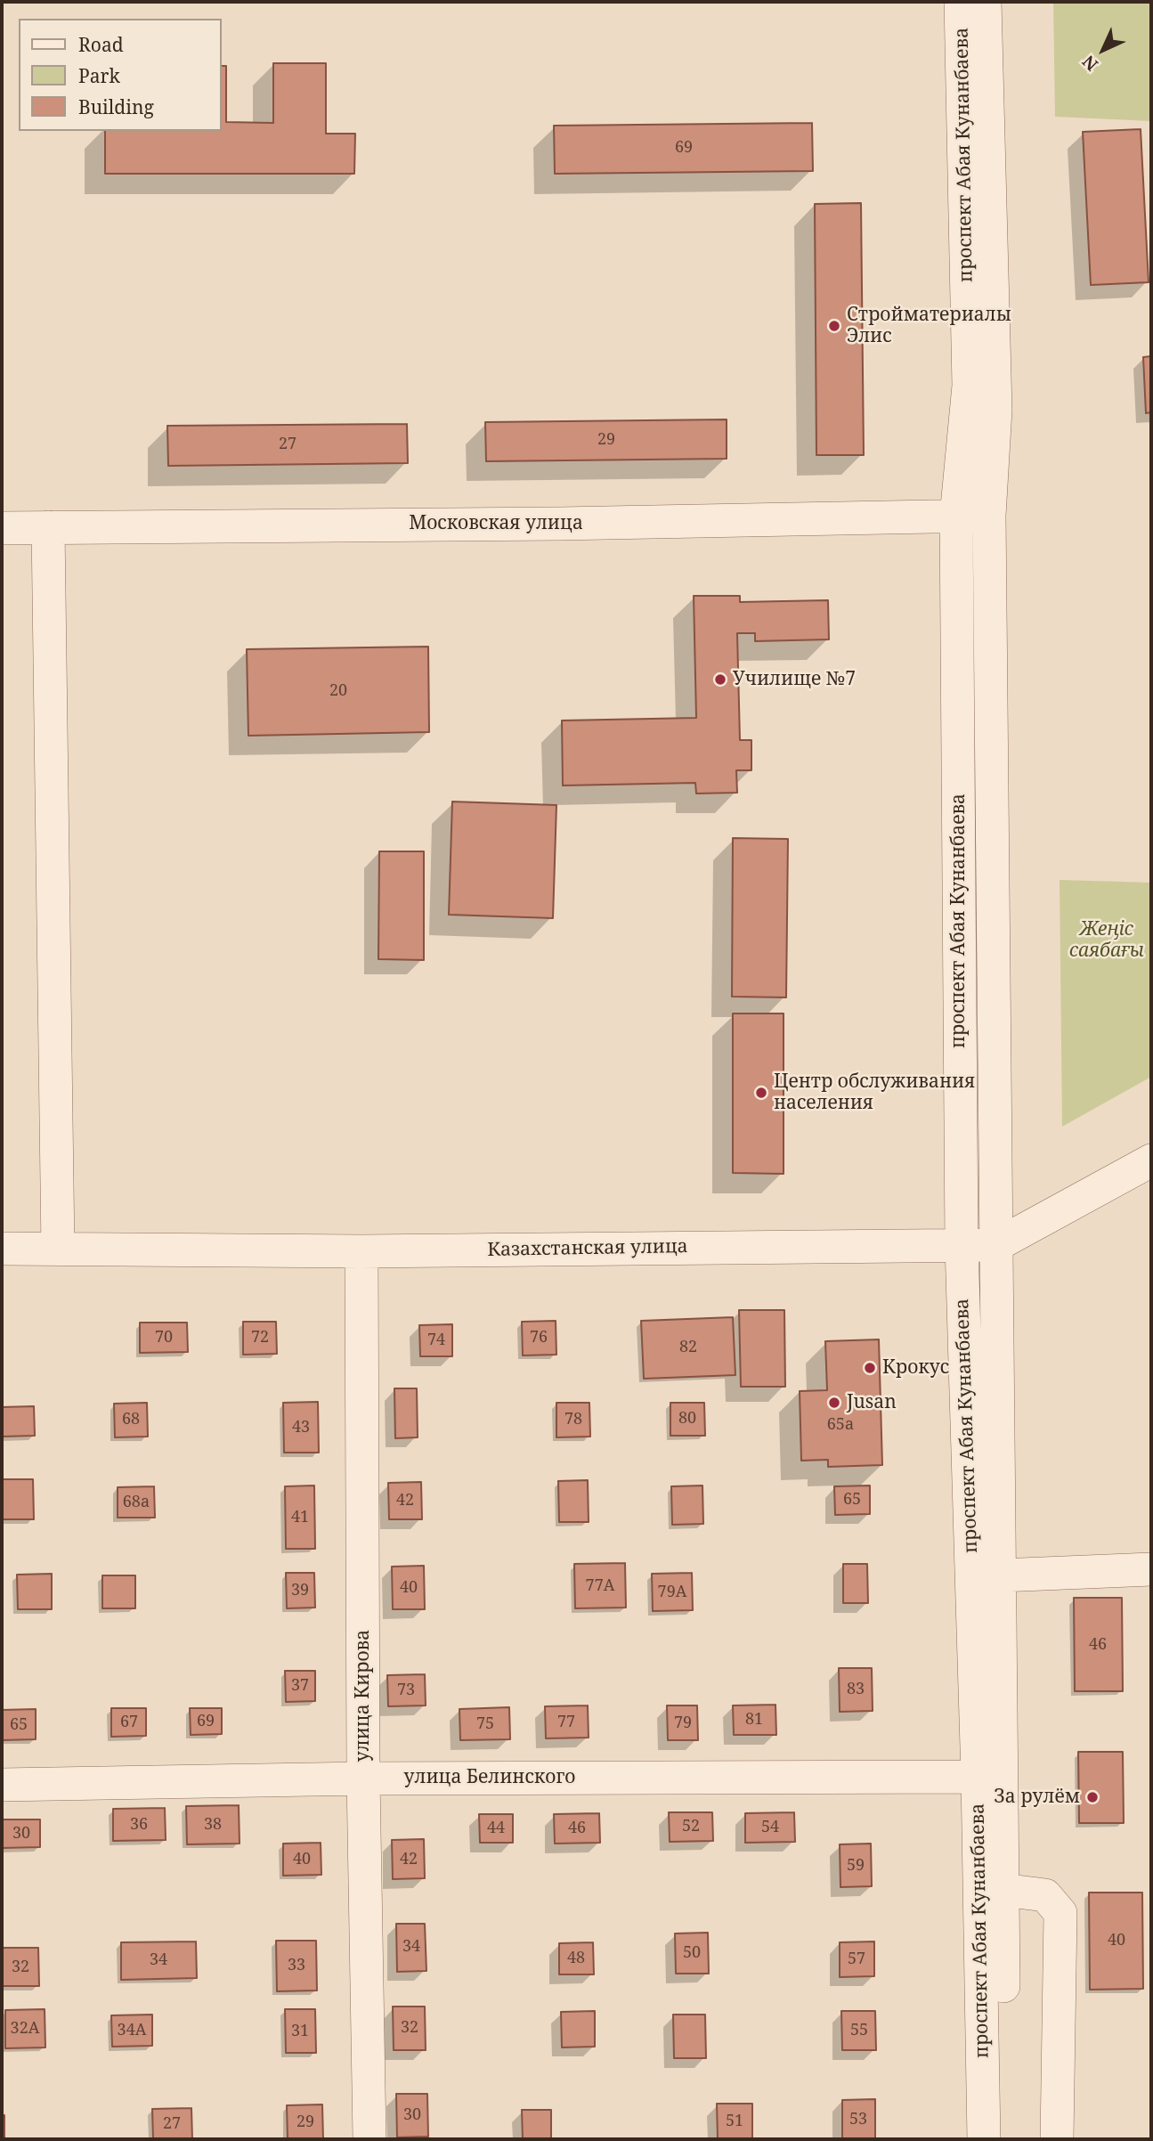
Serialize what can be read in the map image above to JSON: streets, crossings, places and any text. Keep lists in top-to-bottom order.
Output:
{
  "streets": {
    "street": [
      "проспект Абая Кунанбаева",
      "Московская улица",
      "Казахстанская улица",
      "улица Кирова",
      "улица Белинского"
    ]
  },
  "crossings": [
    ["проспект Абая Кунанбаева", "Московская улица"],
    ["проспект Абая Кунанбаева", "Казахстанская улица"],
    ["проспект Абая Кунанбаева", "улица Белинского"],
    ["Казахстанская улица", "улица Кирова"],
    ["улица Кирова", "улица Белинского"]
  ],
  "parks": ["Жеңіс саябағы"],
  "places": [
    "Стройматериалы Элис",
    "Училище №7",
    "Центр обслуживания населения",
    "Крокус",
    "Jusan",
    "За рулём"
  ],
  "house_numbers": [
    "69",
    "29",
    "27",
    "20",
    "70",
    "72",
    "76",
    "74",
    "82",
    "80",
    "68",
    "78",
    "65а",
    "43",
    "65",
    "42",
    "68а",
    "41",
    "77А",
    "40",
    "39",
    "79А",
    "46",
    "37",
    "83",
    "73",
    "81",
    "69",
    "67",
    "77",
    "79",
    "75",
    "65",
    "36",
    "38",
    "52",
    "54",
    "44",
    "46",
    "30",
    "40",
    "42",
    "59",
    "40",
    "34",
    "50",
    "48",
    "57",
    "34",
    "33",
    "32",
    "32",
    "32А",
    "34А",
    "55",
    "31",
    "30",
    "53",
    "51",
    "29",
    "27"
  ],
  "legend": ["Road", "Park", "Building"],
  "north": "bottom left"
}
